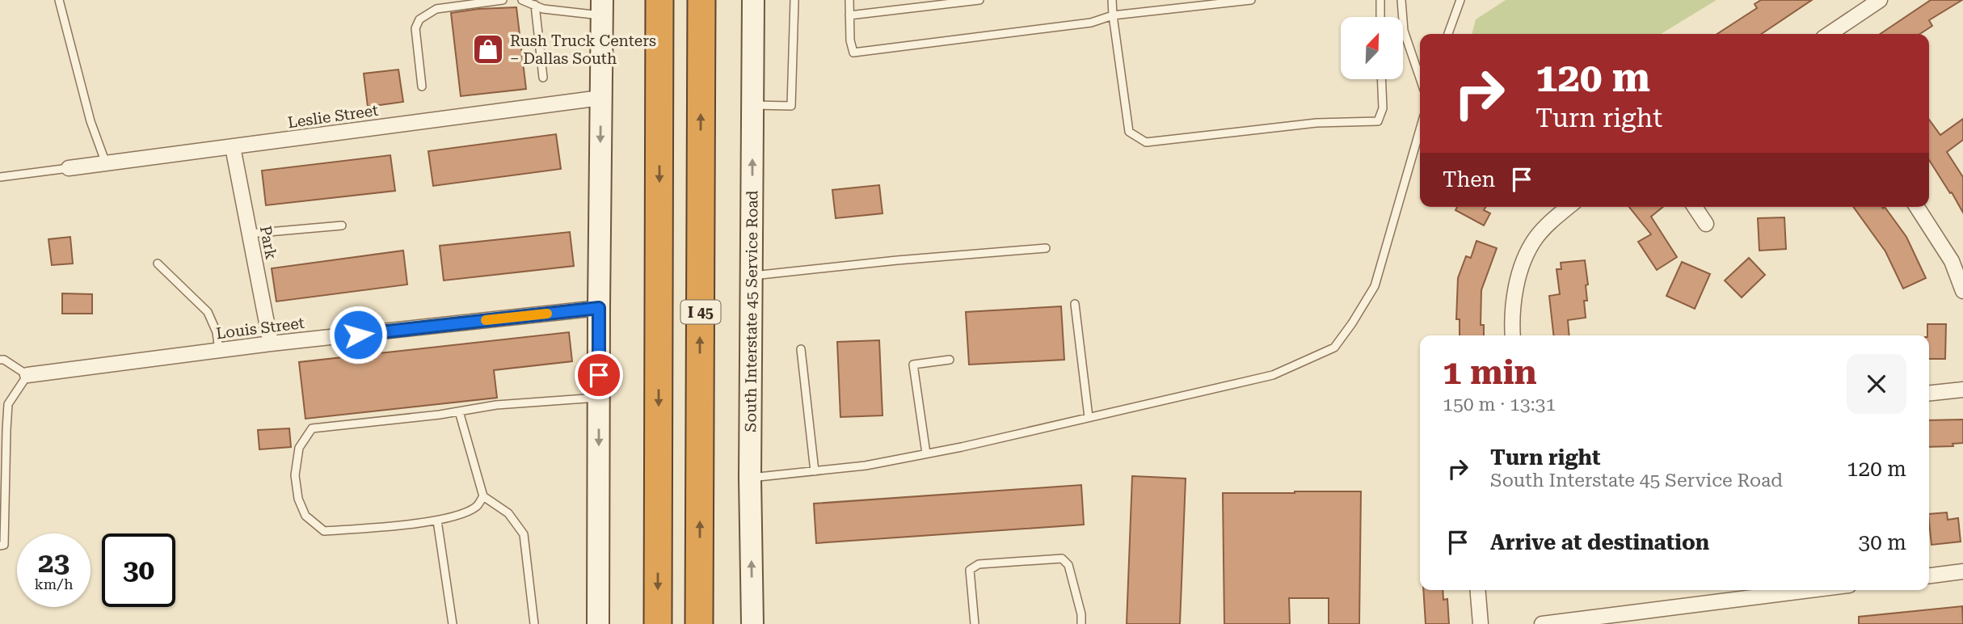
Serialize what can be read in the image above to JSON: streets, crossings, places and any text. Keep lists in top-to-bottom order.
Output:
{
  "streets": {
    "highway": ["I 45"],
    "main road": ["South Interstate 45 Service Road"],
    "street": ["Leslie Street", "Park", "Louis Street"]
  },
  "crossings": [
    ["Leslie Street", "Park"],
    ["Park", "Louis Street"]
  ],
  "places": {
    "shop": ["Rush Truck Centers – Dallas South"]
  },
  "north": "top right",
  "page": {
    "turn": ["120 m", "Turn right"],
    "then": "Then",
    "heading": ["1 min", "150 m · 13:31"],
    "list": [
      {
        "name": "Turn right",
        "note": "South Interstate 45 Service Road",
        "value": "120 m"
      },
      {
        "name": "Arrive at destination",
        "value": "30 m"
      }
    ],
    "speed": "23 km/h",
    "limit": "30"
  }
}
